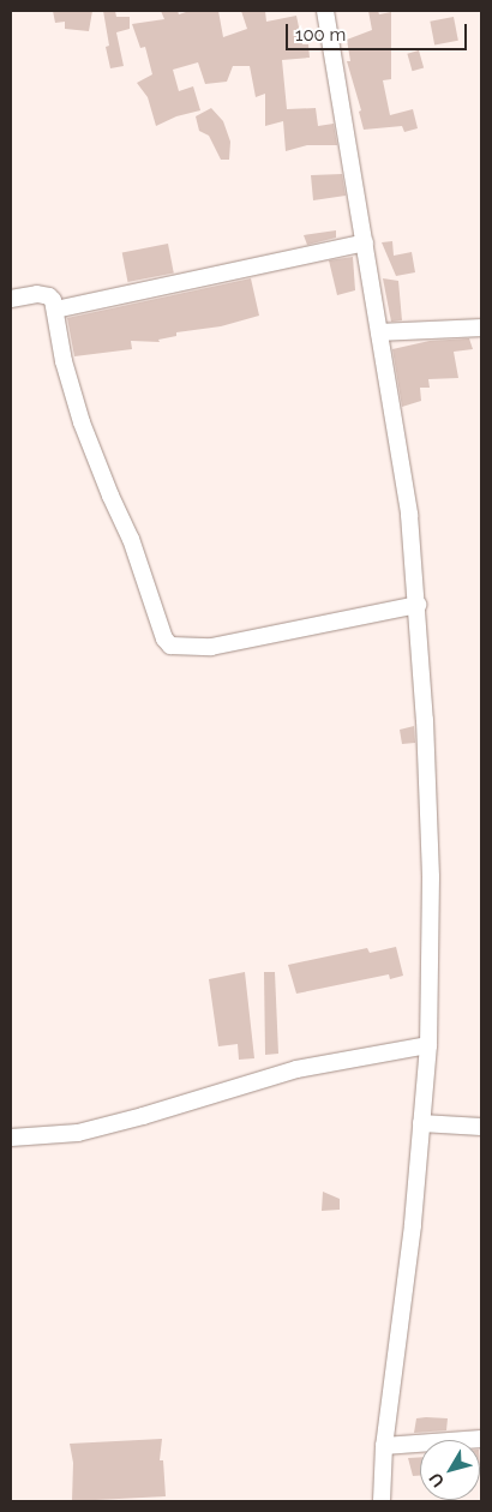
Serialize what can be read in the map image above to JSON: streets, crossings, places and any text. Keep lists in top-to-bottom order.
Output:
{
  "scale_bar": "100 m",
  "north": "bottom left"
}
